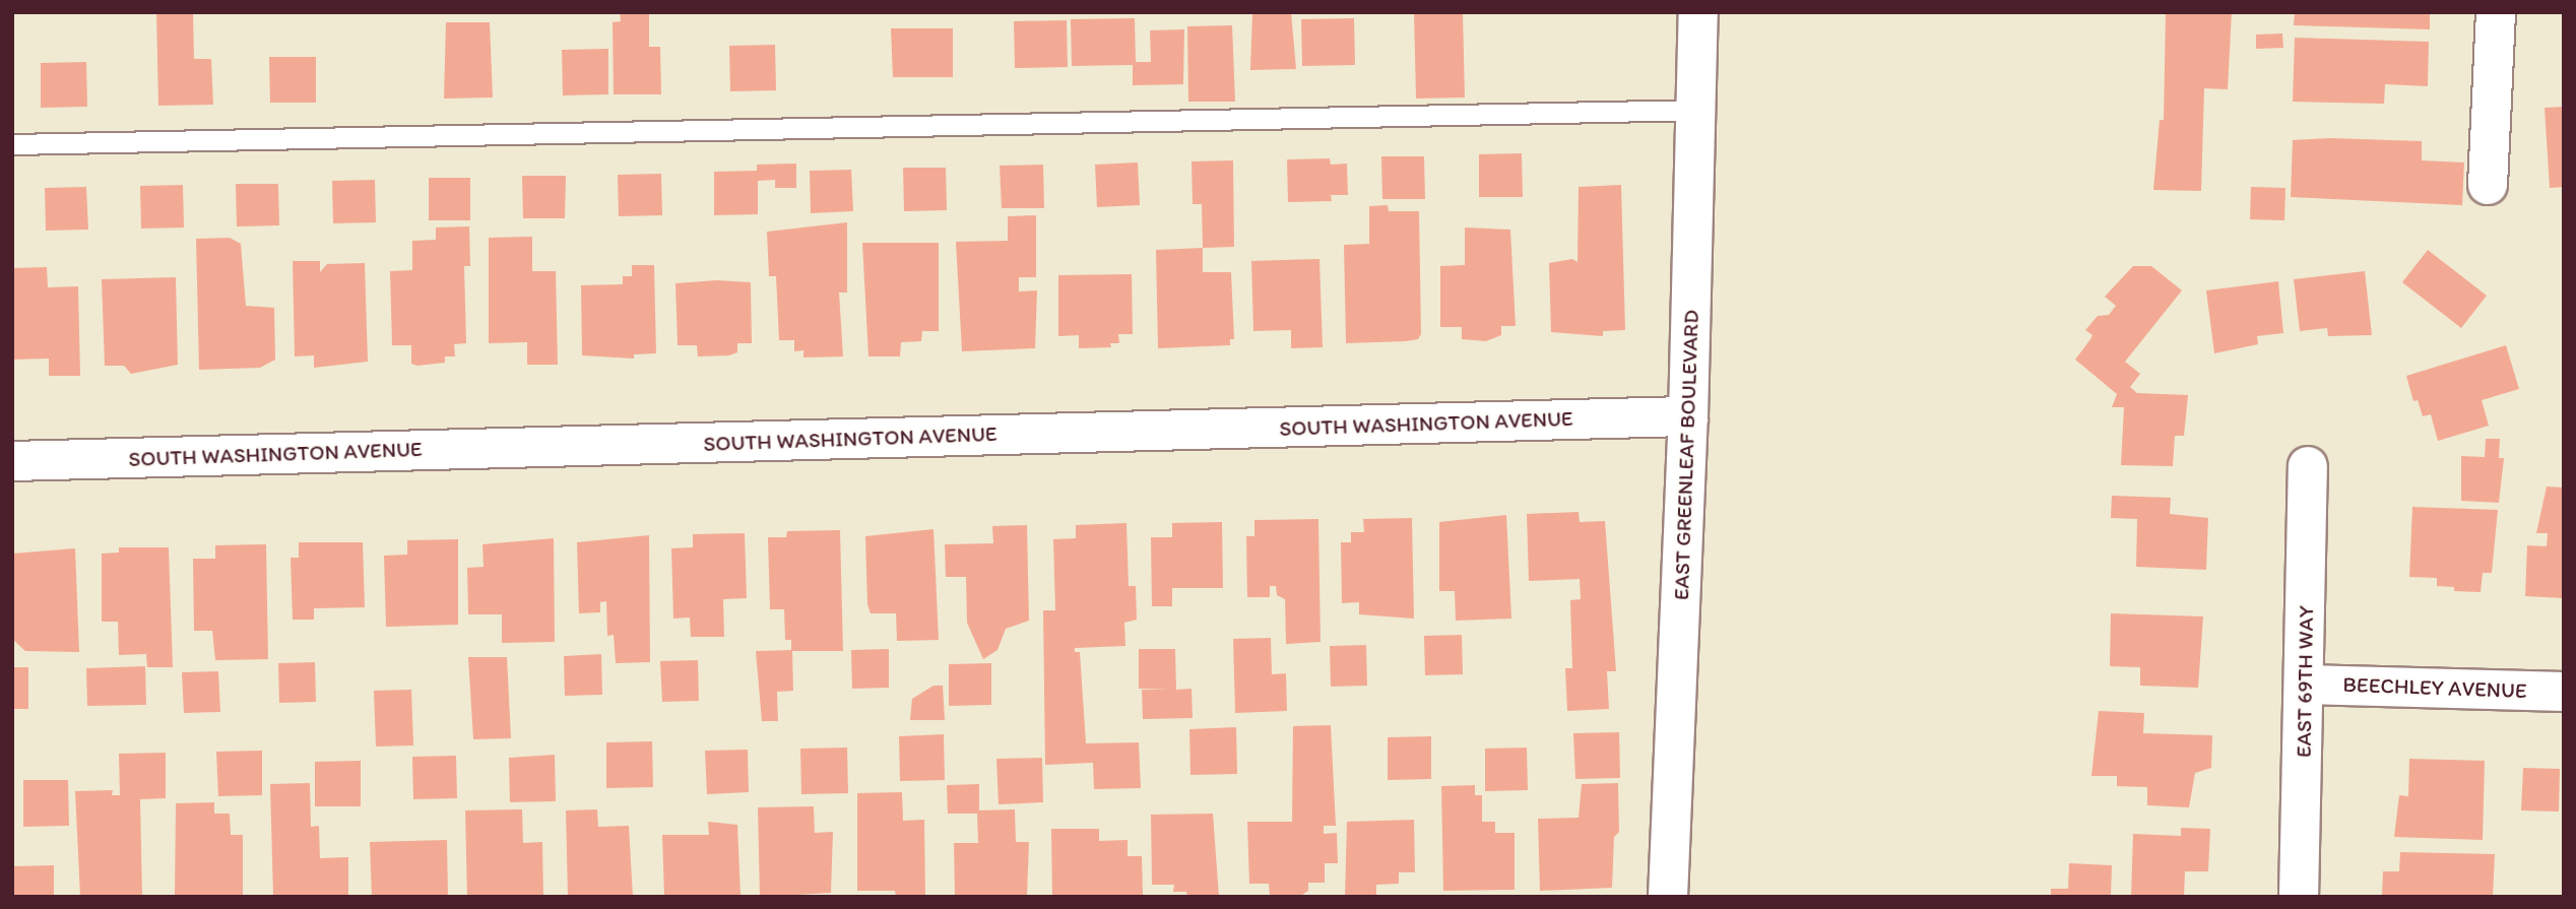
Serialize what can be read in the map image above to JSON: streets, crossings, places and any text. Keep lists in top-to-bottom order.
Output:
{
  "streets": {
    "street": [
      "SOUTH WASHINGTON AVENUE",
      "EAST GREENLEAF BOULEVARD",
      "EAST 69TH WAY",
      "BEECHLEY AVENUE"
    ]
  },
  "crossings": [
    ["SOUTH WASHINGTON AVENUE", "EAST GREENLEAF BOULEVARD"],
    ["EAST 69TH WAY", "BEECHLEY AVENUE"]
  ]
}
